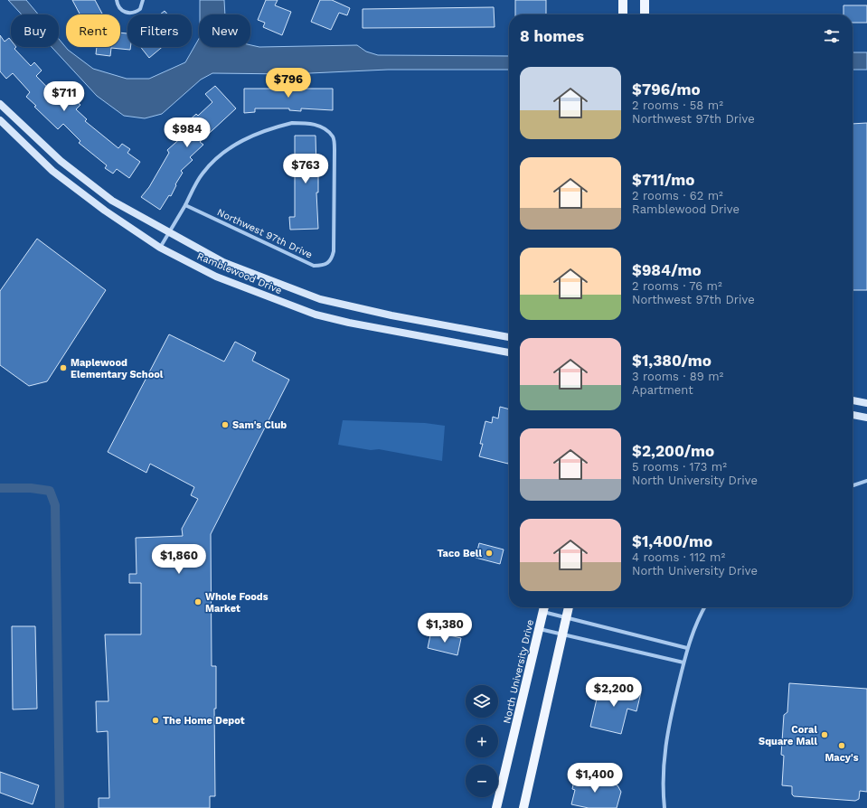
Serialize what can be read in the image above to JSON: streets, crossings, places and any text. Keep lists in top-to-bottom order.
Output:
{
  "streets": {
    "main road": ["North University Drive"],
    "street": ["Northwest 97th Drive", "Ramblewood Drive"]
  },
  "crossings": [
    ["Northwest 97th Drive", "Ramblewood Drive"]
  ],
  "places": [
    "Maplewood Elementary School",
    "Sam's Club",
    "Taco Bell",
    "Whole Foods Market",
    "The Home Depot",
    "Coral Square Mall",
    "Macy's"
  ],
  "page": {
    "chip": [
      "Buy",
      "Rent",
      "Filters",
      "New"
    ],
    "heading": "8 homes",
    "list": [
      {
        "name": "$796/mo",
        "note": "2 rooms · 58 m² · Northwest 97th Drive"
      },
      {
        "name": "$711/mo",
        "note": "2 rooms · 62 m² · Ramblewood Drive"
      },
      {
        "name": "$984/mo",
        "note": "2 rooms · 76 m² · Northwest 97th Drive"
      },
      {
        "name": "$1,380/mo",
        "note": "3 rooms · 89 m² · Apartment"
      },
      {
        "name": "$2,200/mo",
        "note": "5 rooms · 173 m² · North University Drive"
      },
      {
        "name": "$1,400/mo",
        "note": "4 rooms · 112 m² · North University Drive"
      }
    ],
    "price": [
      "$796",
      "$711",
      "$984",
      "$763",
      "$1,860",
      "$1,380",
      "$2,200",
      "$1,400"
    ],
    "map_buttons": ["+", "−"]
  }
}
